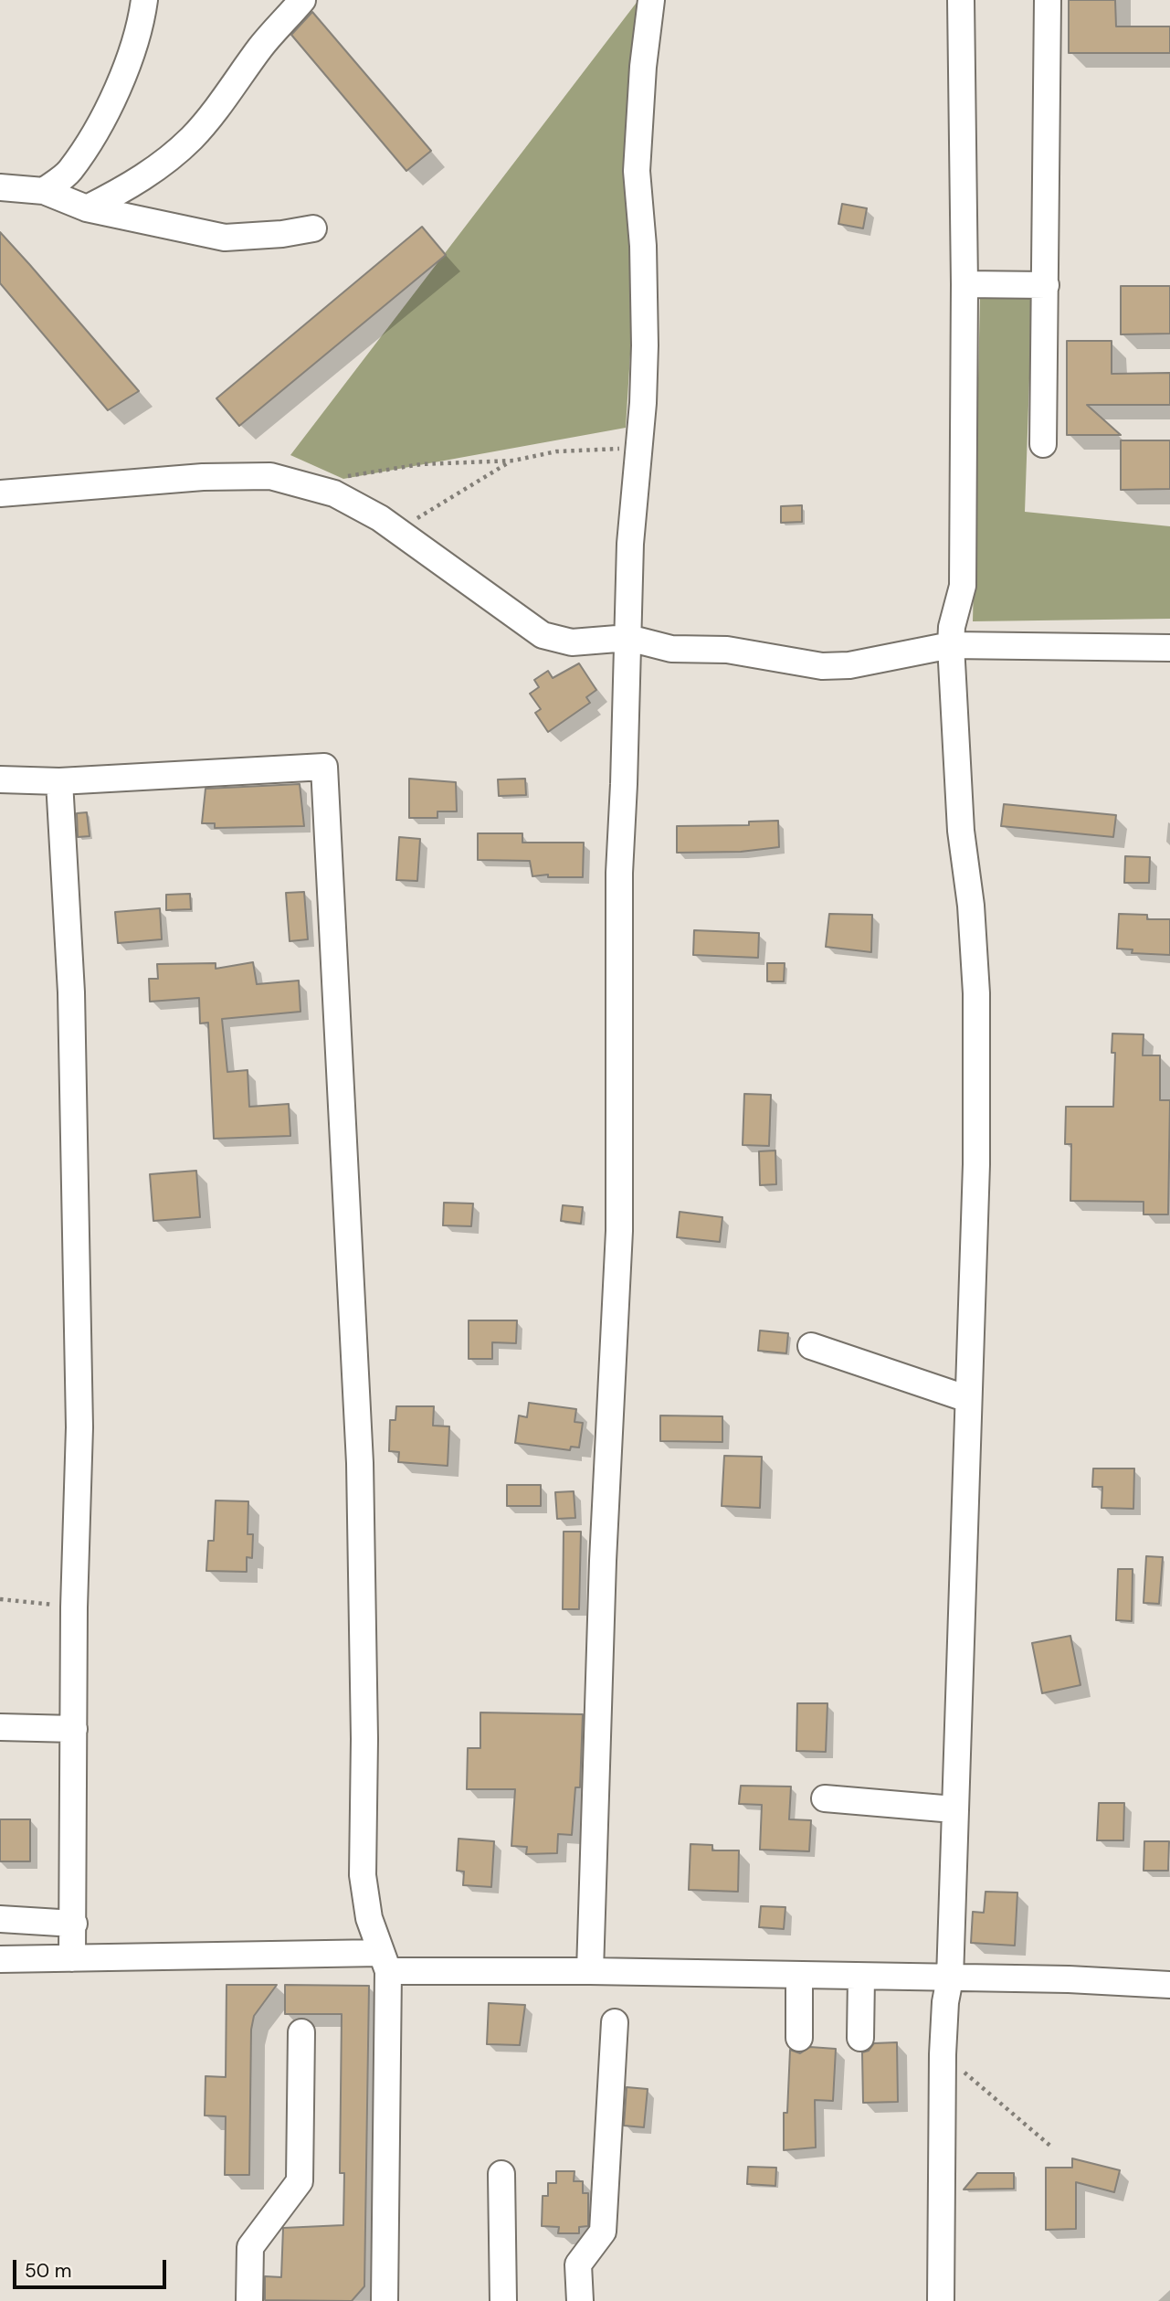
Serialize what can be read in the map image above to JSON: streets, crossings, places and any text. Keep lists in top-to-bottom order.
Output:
{
  "scale_bar": "50 m"
}
